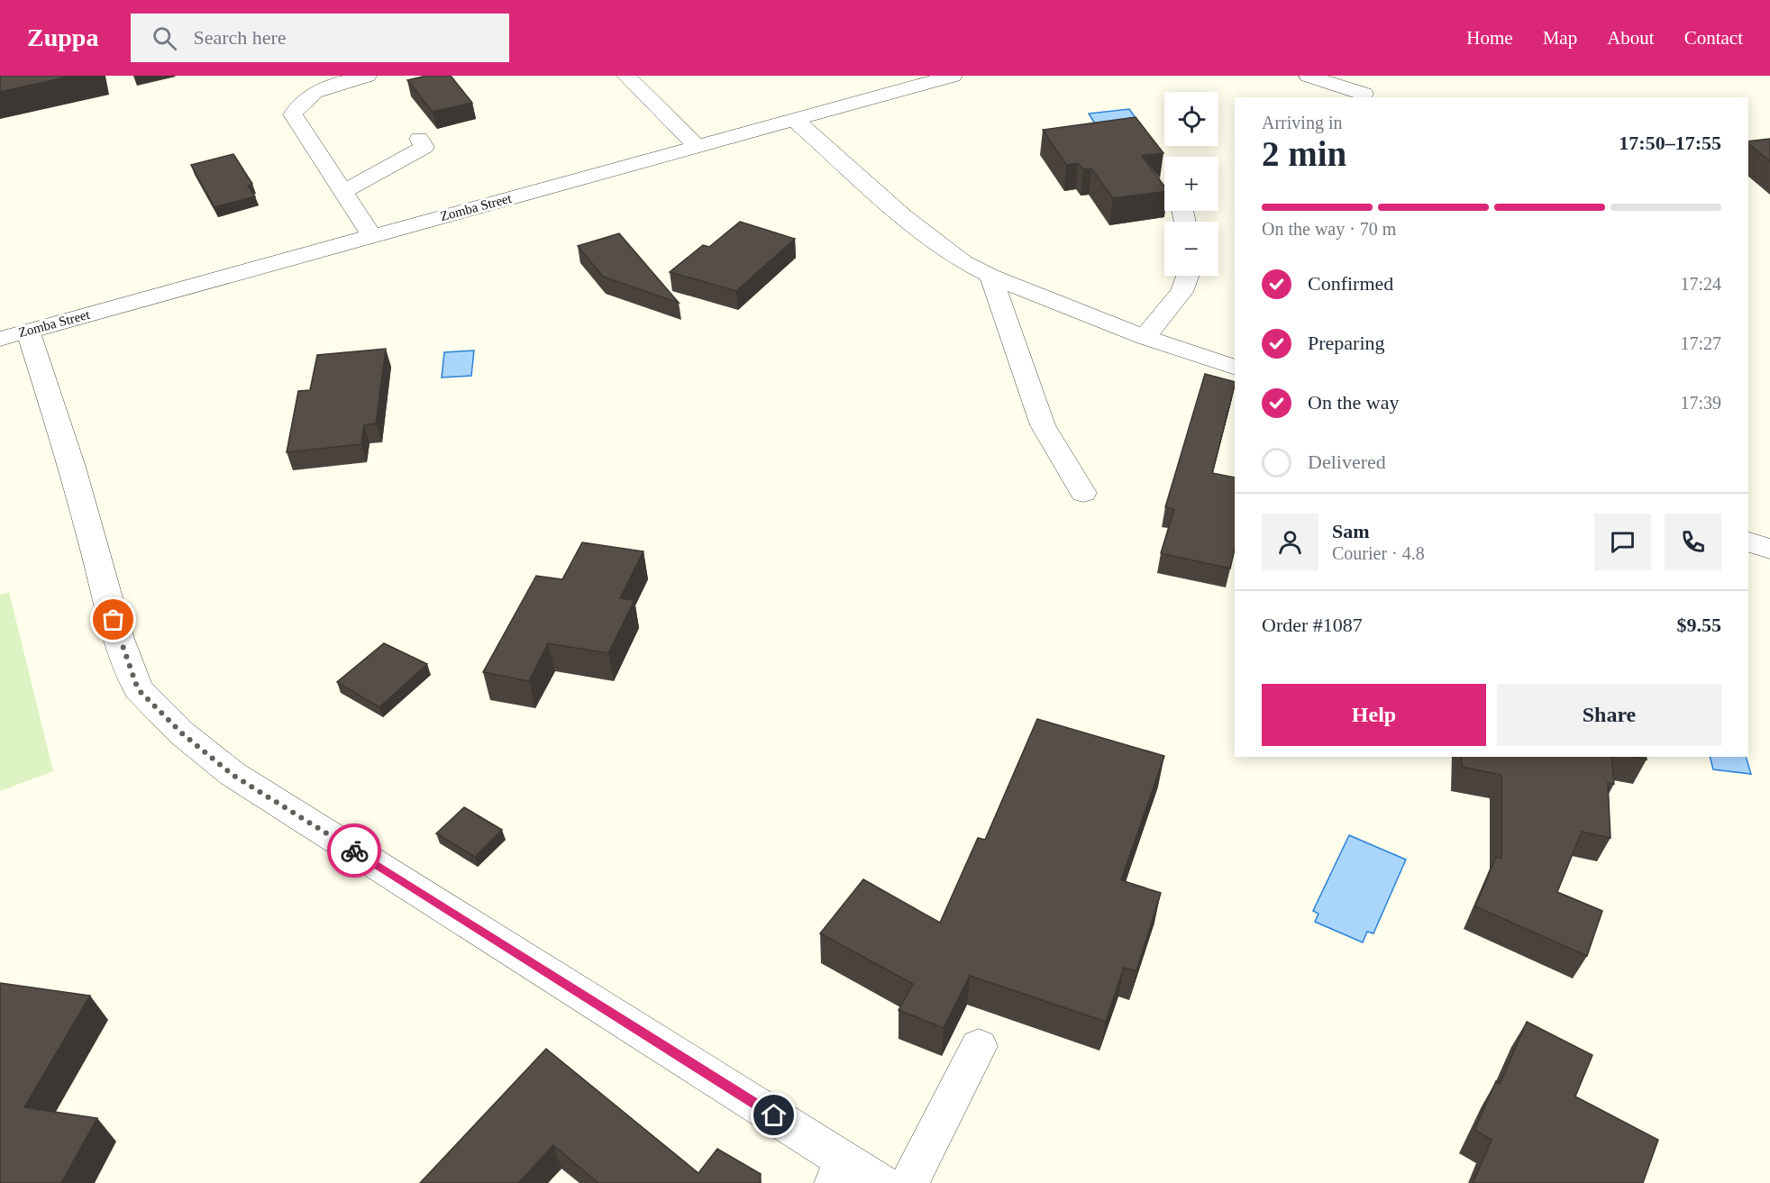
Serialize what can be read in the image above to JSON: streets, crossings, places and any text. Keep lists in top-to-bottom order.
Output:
{
  "streets": {
    "street": ["Zomba Street"]
  },
  "page": {
    "header": "Zuppa",
    "search": "Search here",
    "nav": [
      "Home",
      "Map",
      "About",
      "Contact"
    ],
    "map_buttons": ["+", "−"],
    "heading": ["2 min", "Arriving in", "17:50–17:55"],
    "panel": [
      "Sam",
      "Courier · 4.8",
      "Order #1087",
      "$9.55"
    ],
    "bar": "On the way · 70 m",
    "list": [
      ["Confirmed", "17:24"],
      ["Preparing", "17:27"],
      ["On the way", "17:39"],
      "Delivered"
    ],
    "buttons": ["Help", "Share"]
  }
}
